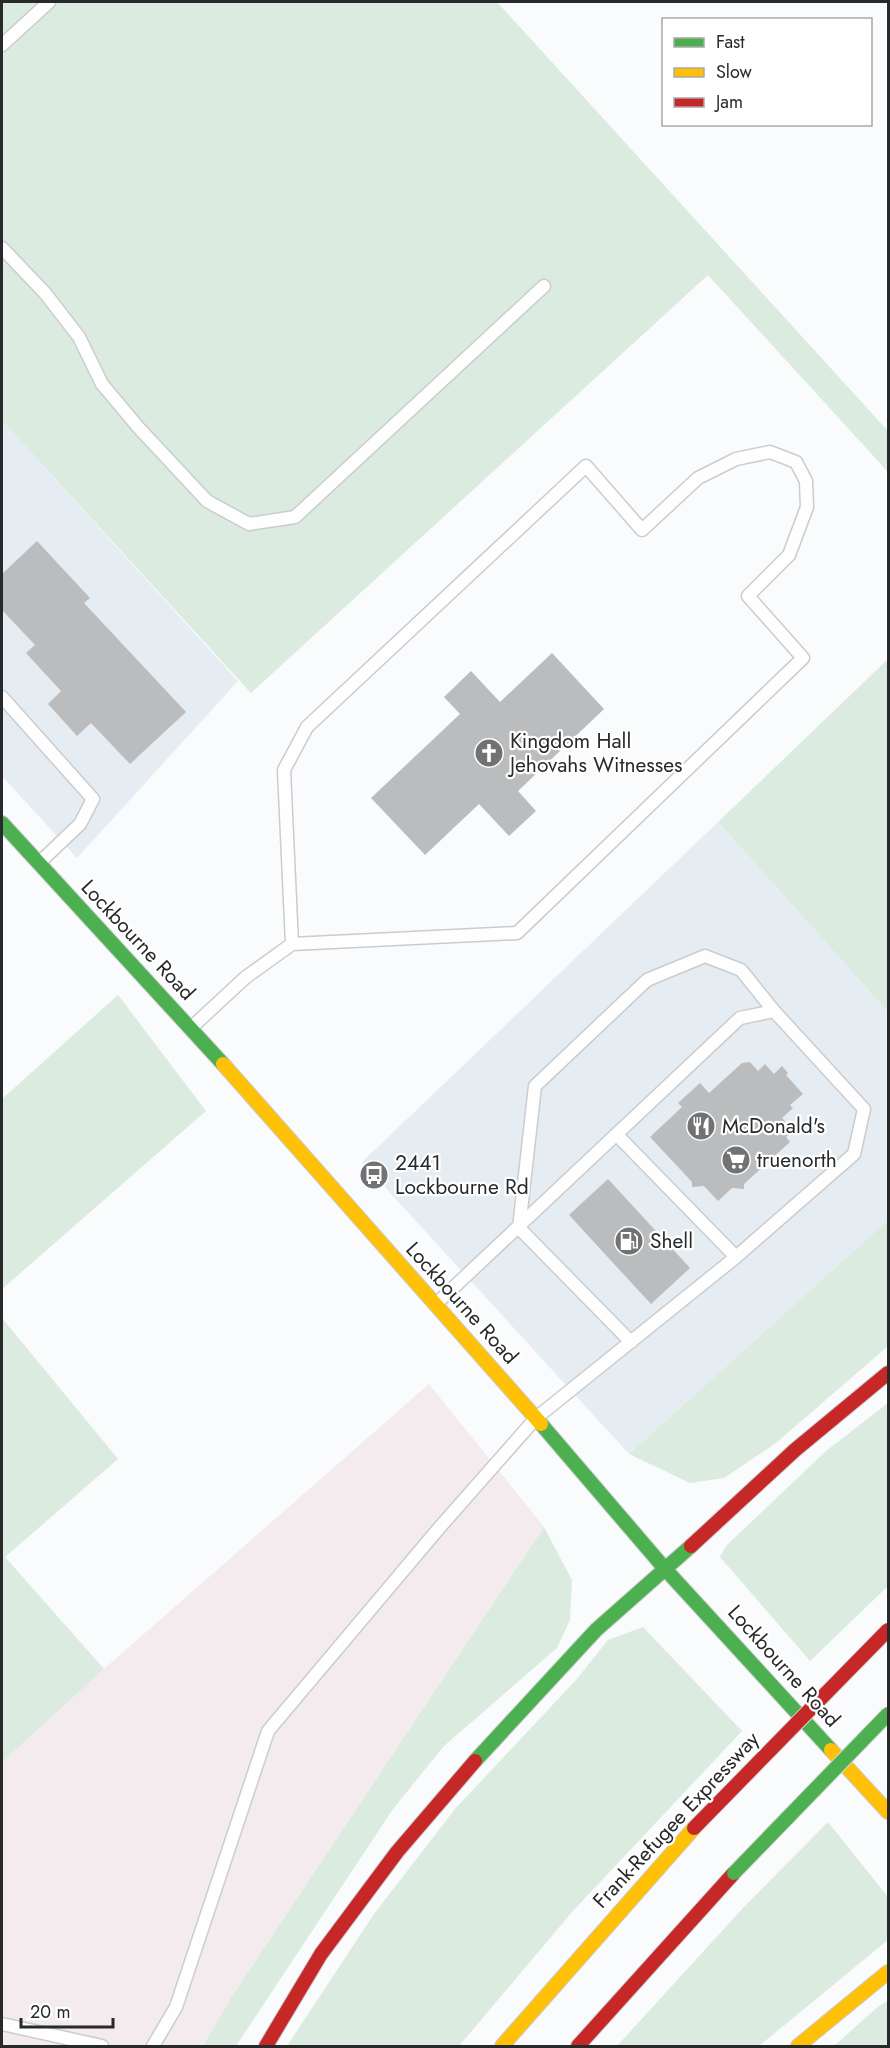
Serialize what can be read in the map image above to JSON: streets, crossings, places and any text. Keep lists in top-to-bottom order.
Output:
{
  "streets": {
    "main road": ["Lockbourne Road", "Frank-Refugee Expressway"]
  },
  "places": {
    "church": ["Kingdom Hall Jehovahs Witnesses"],
    "restaurant": ["McDonald's"],
    "supermarket": ["truenorth"],
    "bus stop": ["2441 Lockbourne Rd"],
    "fuel station": ["Shell"]
  },
  "legend": ["Fast", "Slow", "Jam"],
  "scale_bar": "20 m"
}
